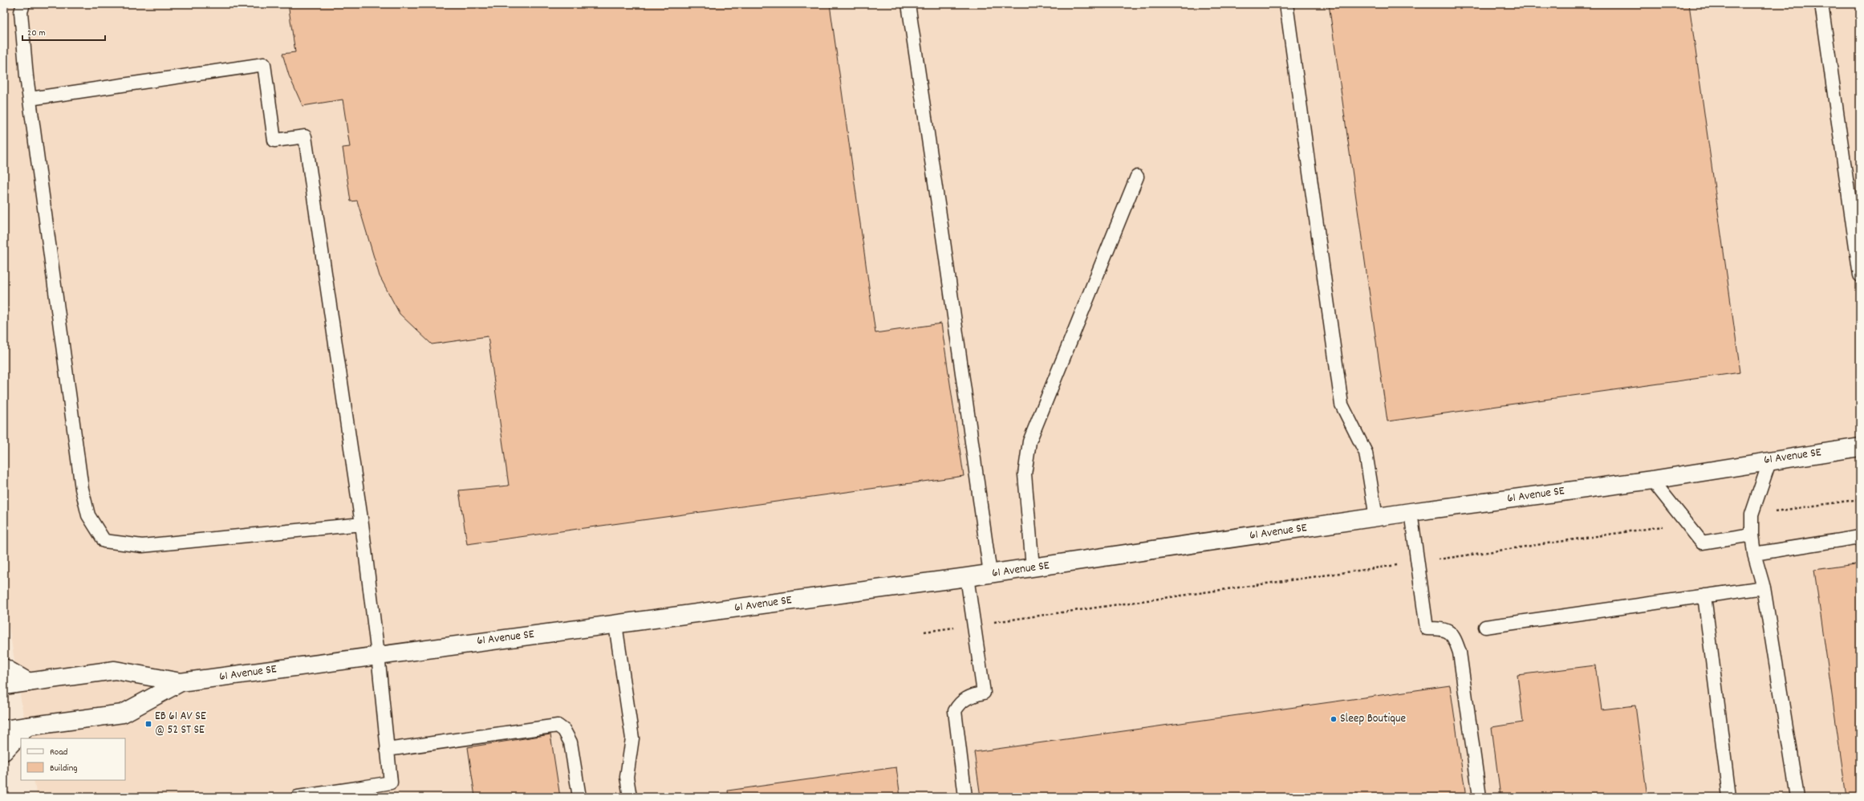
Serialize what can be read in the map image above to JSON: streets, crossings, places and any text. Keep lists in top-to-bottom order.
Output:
{
  "streets": {
    "street": ["61 Avenue SE"]
  },
  "places": {
    "other": ["Sleep Boutique"],
    "transit": ["EB 61 AV SE @ 52 ST SE"]
  },
  "legend": ["Road", "Building"],
  "scale_bar": "20 m"
}
